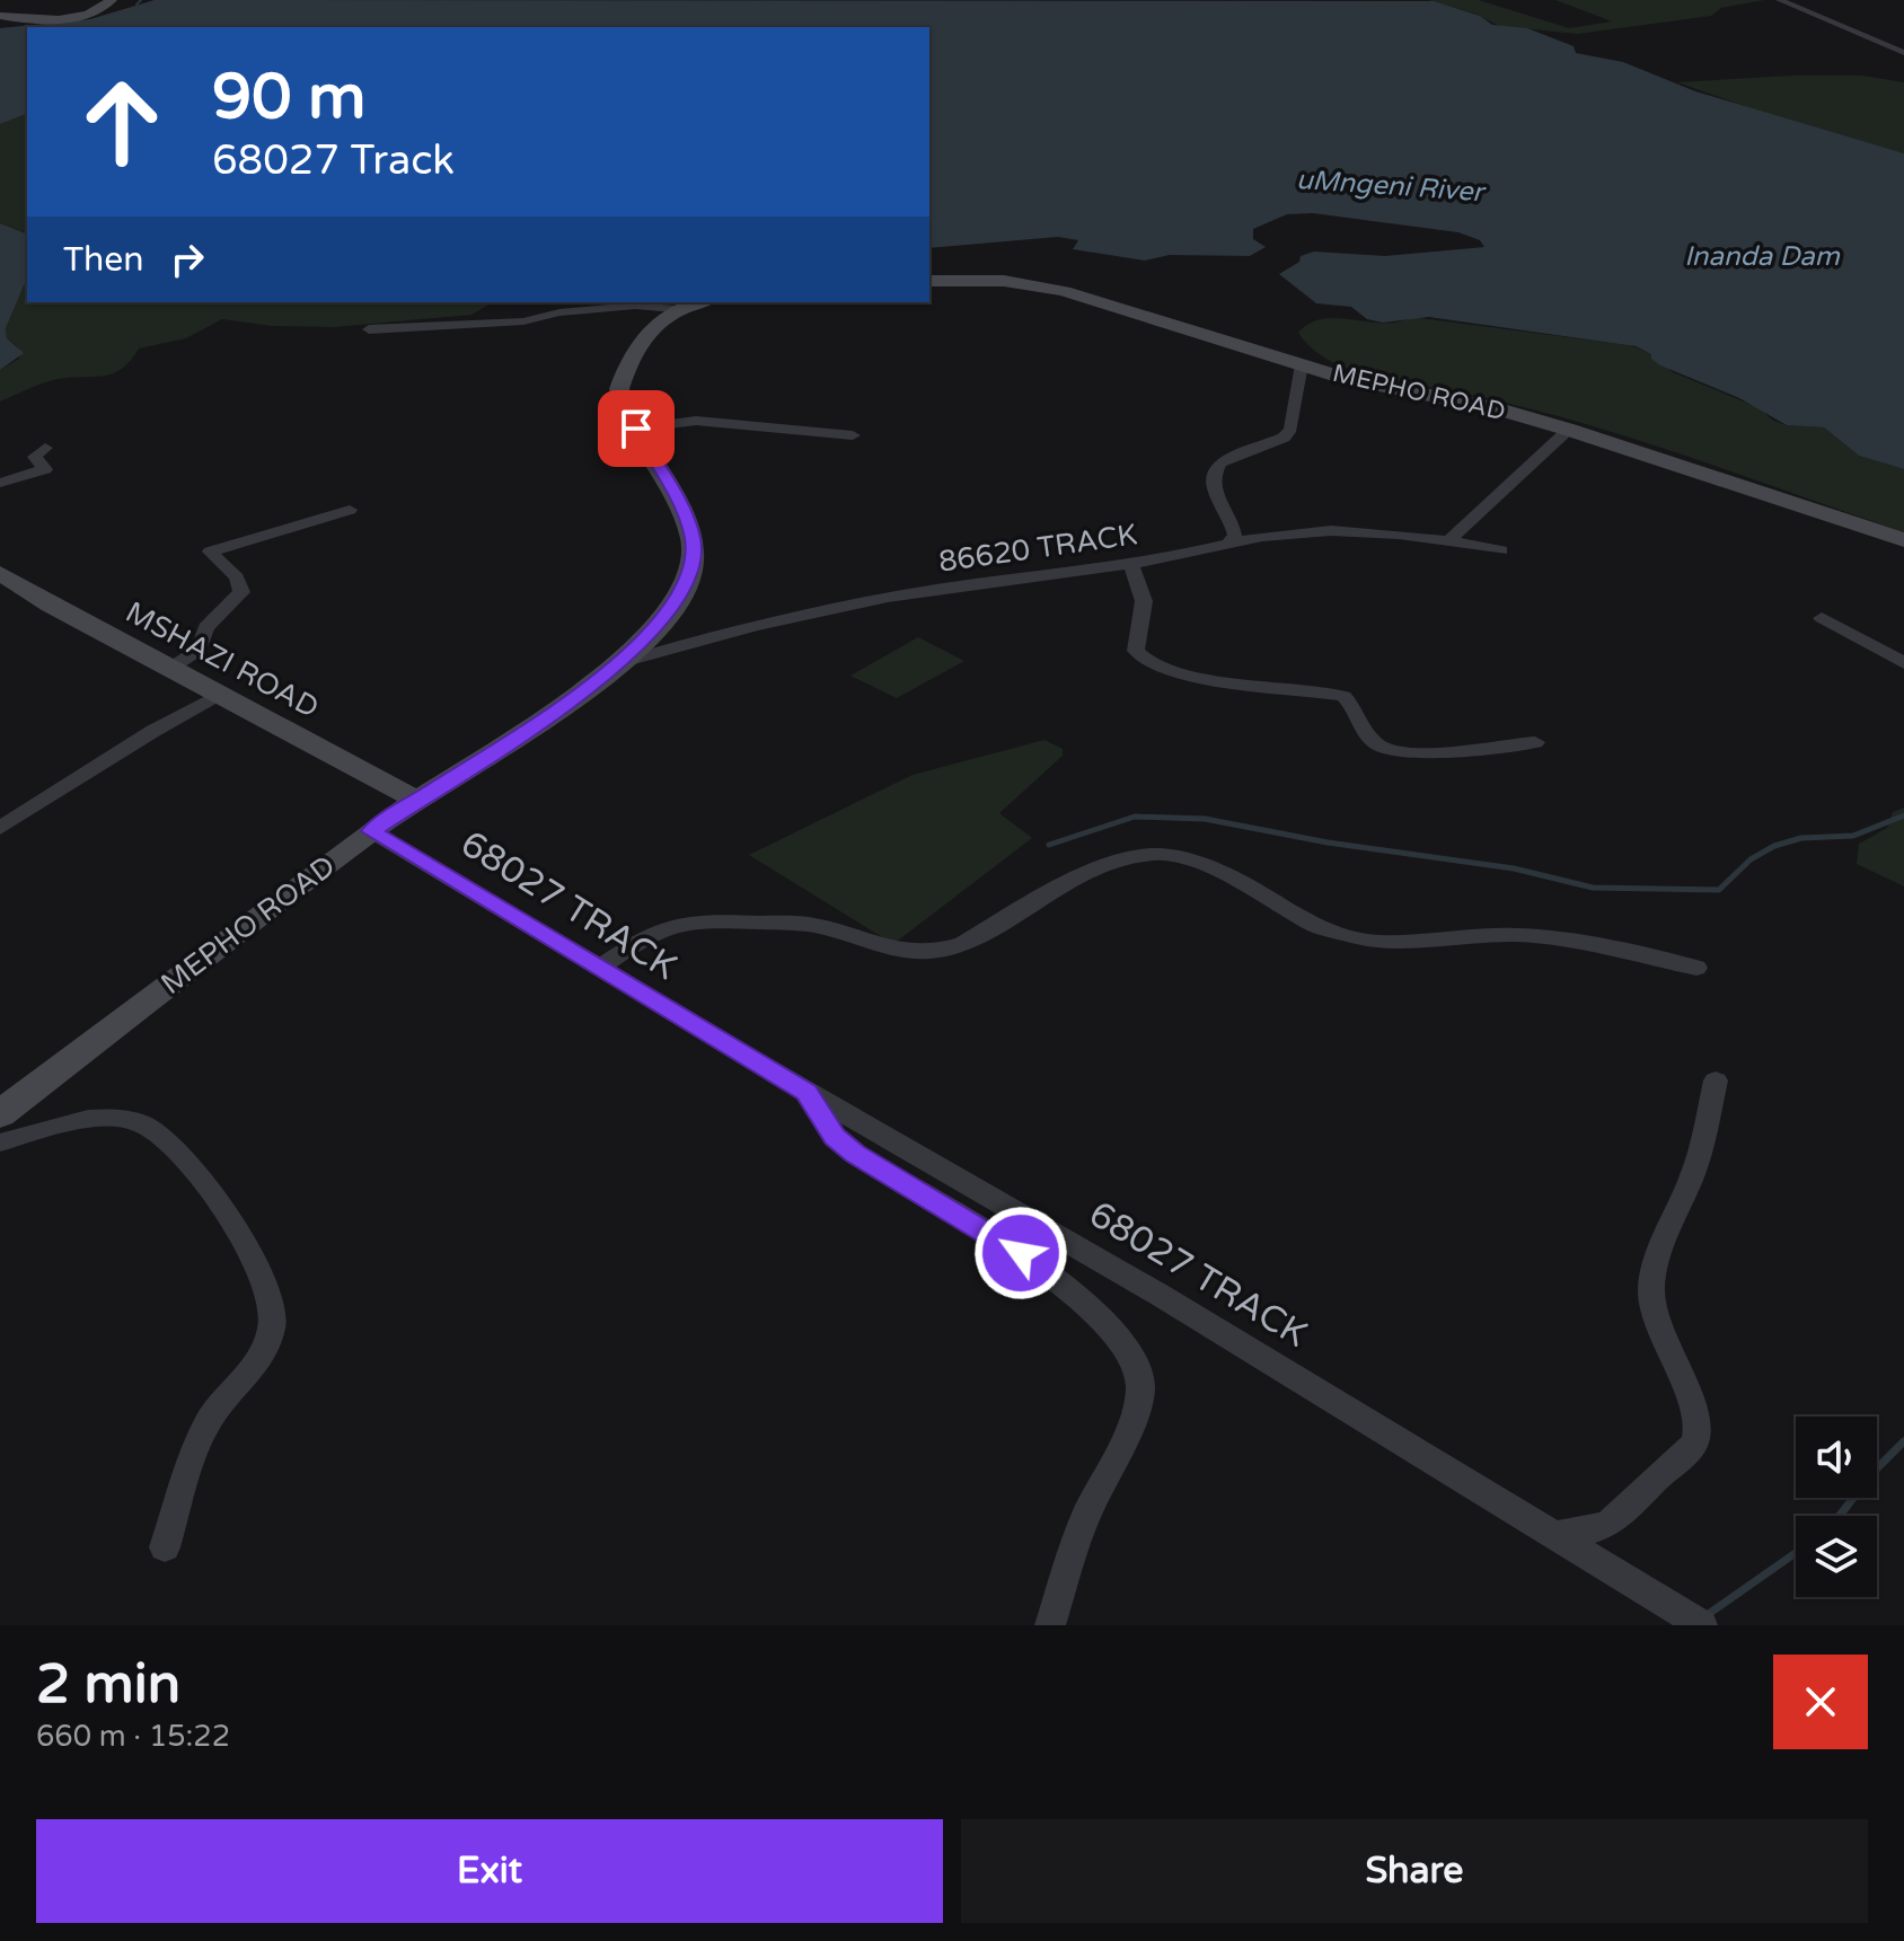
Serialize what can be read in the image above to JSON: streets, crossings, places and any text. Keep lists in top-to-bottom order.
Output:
{
  "streets": {
    "street": [
      "MEPHO ROAD",
      "86620 TRACK",
      "MSHAZI ROAD",
      "68027 TRACK"
    ]
  },
  "crossings": [
    ["MEPHO ROAD", "86620 TRACK"],
    ["MEPHO ROAD", "MSHAZI ROAD"],
    ["MEPHO ROAD", "68027 TRACK"]
  ],
  "water": ["uMngeni River", "Inanda Dam"],
  "page": {
    "turn": ["90 m", "68027 Track"],
    "then": "Then",
    "heading": ["2 min", "660 m · 15:22"],
    "buttons": ["Exit", "Share"]
  }
}
